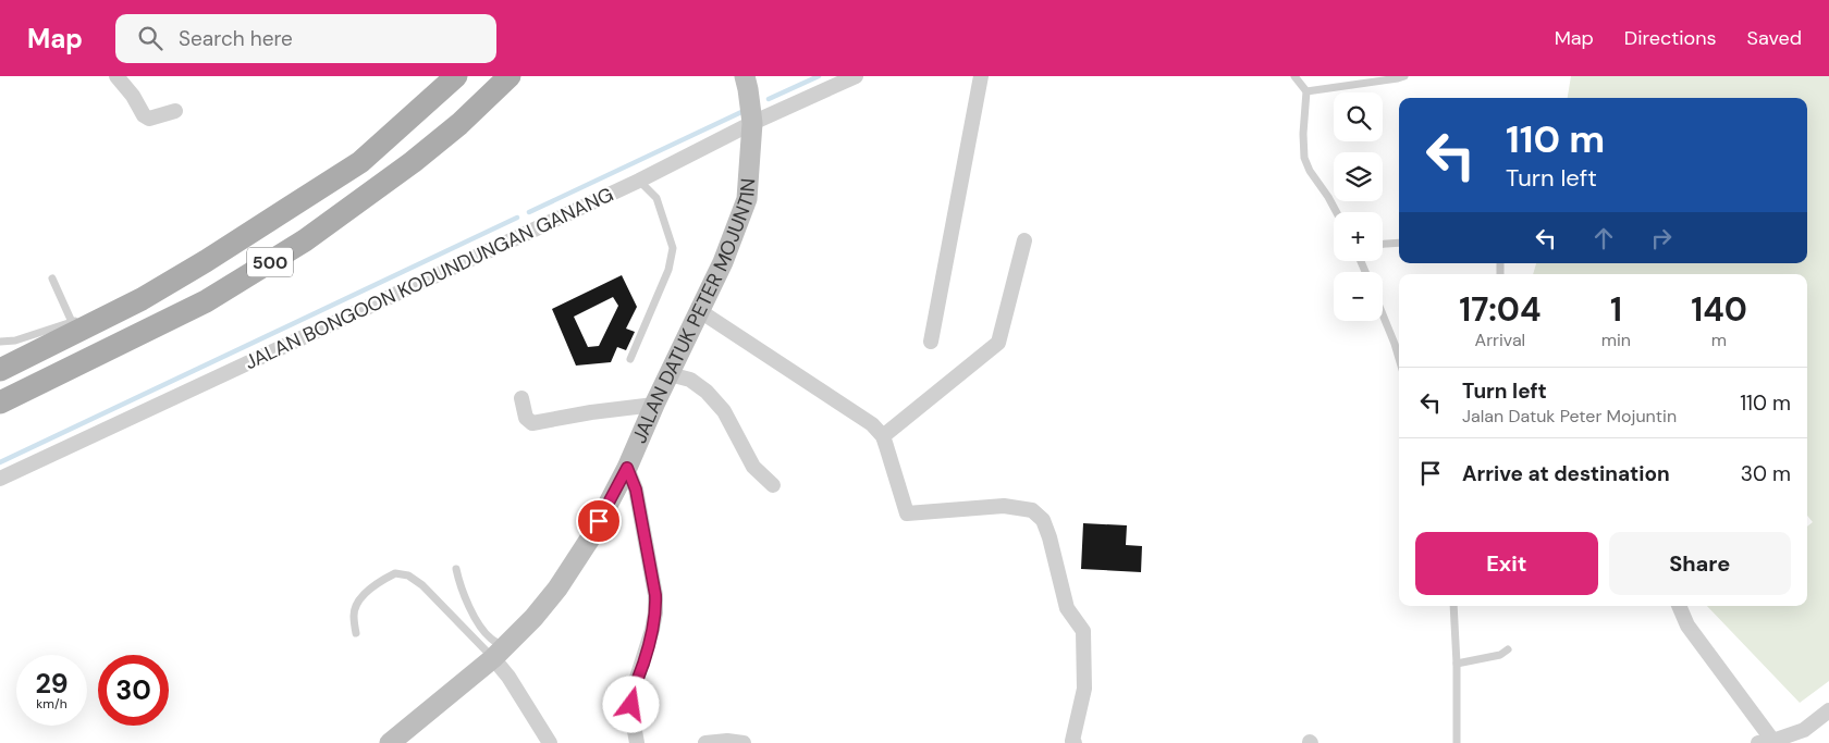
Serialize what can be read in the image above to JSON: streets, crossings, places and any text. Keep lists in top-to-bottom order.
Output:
{
  "streets": {
    "main road": ["500", "JALAN DATUK PETER MOJUNTIN"],
    "street": ["JALAN BONGOON KODUNDUNGAN GANANG"]
  },
  "crossings": [
    ["JALAN BONGOON KODUNDUNGAN GANANG", "JALAN DATUK PETER MOJUNTIN"]
  ],
  "page": {
    "header": "Map",
    "search": "Search here",
    "nav": ["Map", "Directions", "Saved"],
    "map_buttons": ["+", "−"],
    "turn": ["110 m", "Turn left"],
    "eta": [
      "17:04",
      "Arrival",
      "1",
      "min",
      "140",
      "m"
    ],
    "list": [
      {
        "name": "Turn left",
        "note": "Jalan Datuk Peter Mojuntin",
        "value": "110 m"
      },
      {
        "name": "Arrive at destination",
        "value": "30 m"
      }
    ],
    "buttons": ["Exit", "Share"],
    "speed": "29 km/h",
    "limit": "30"
  }
}
